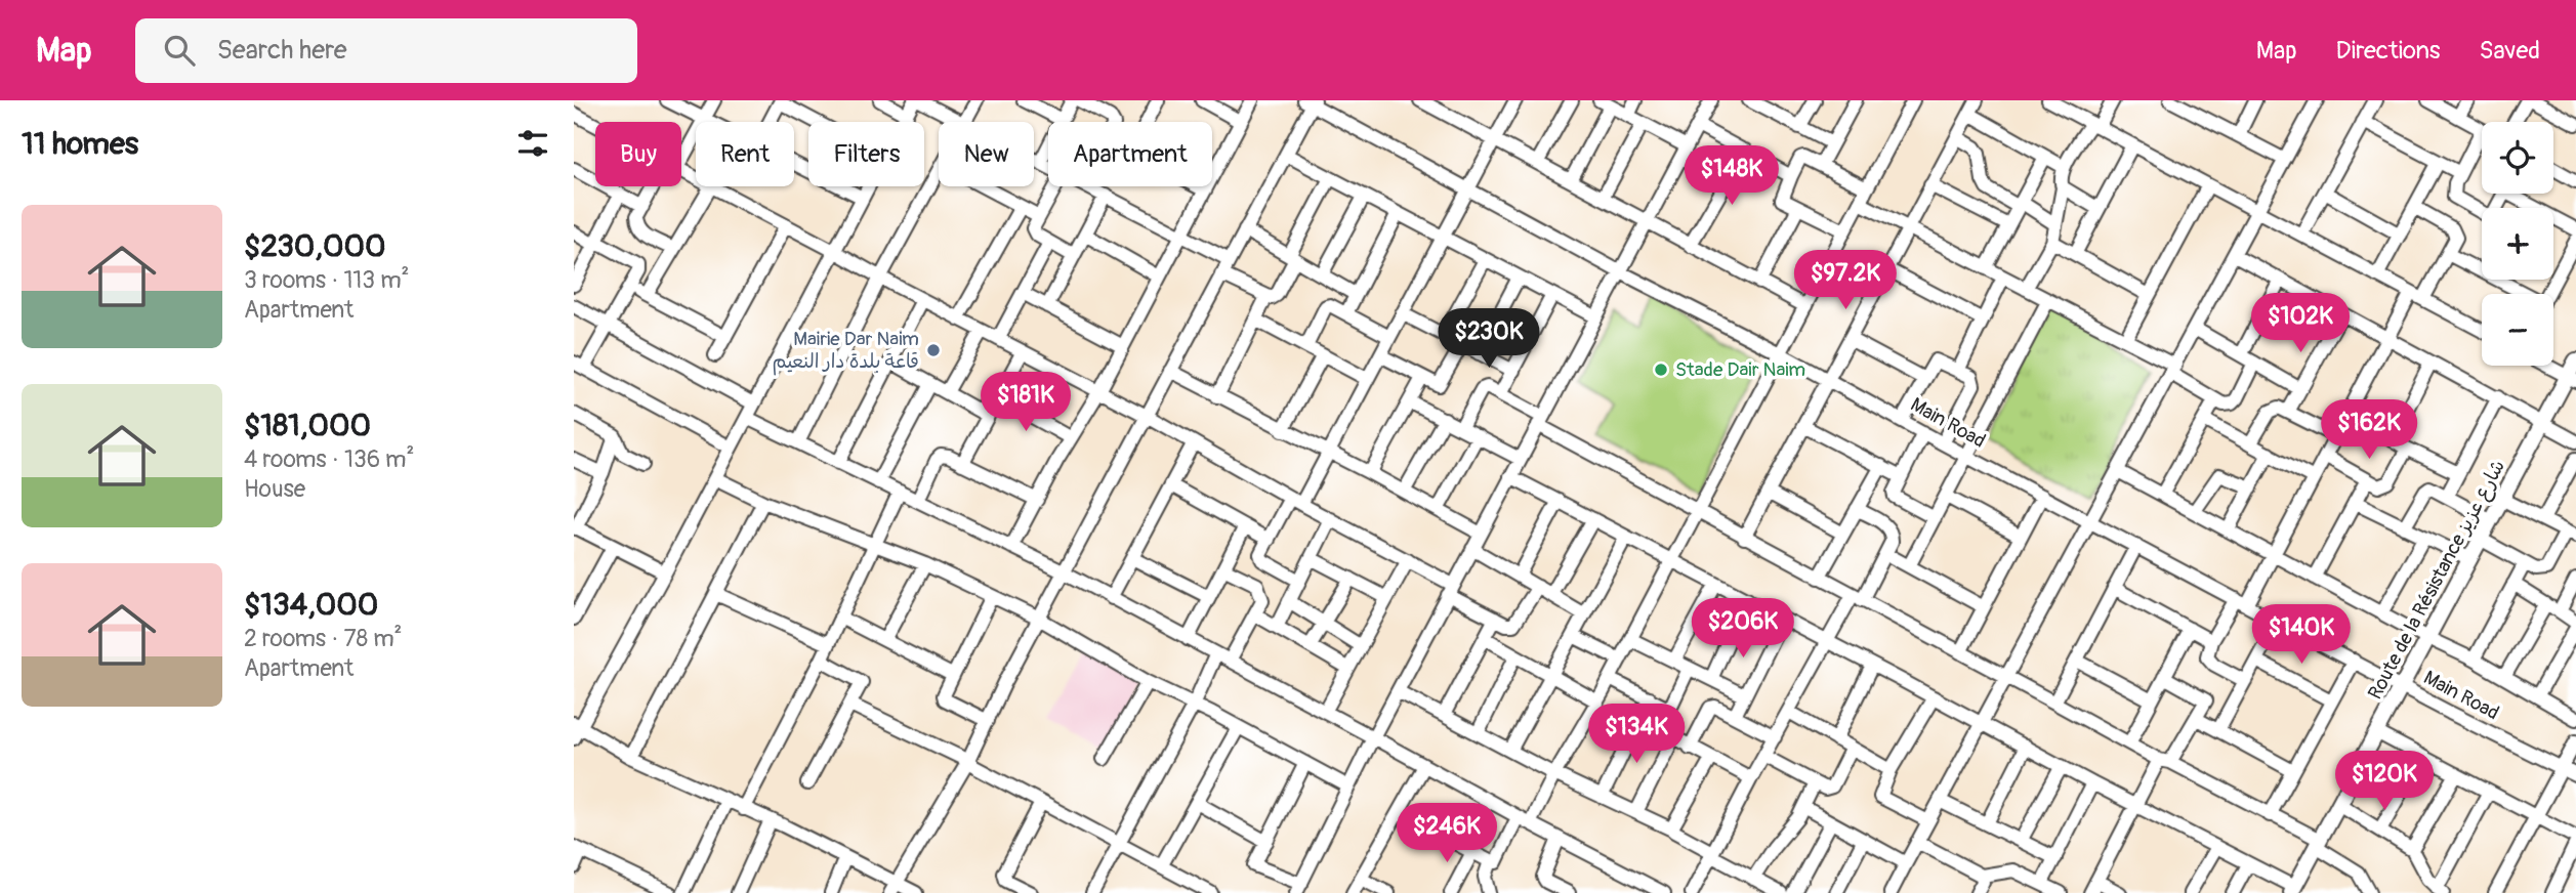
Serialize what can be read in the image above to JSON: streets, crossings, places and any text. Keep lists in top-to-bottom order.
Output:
{
  "streets": {
    "main road": ["Route de la Résistance شارع عزيز"],
    "street": ["Main Road"]
  },
  "crossings": [
    ["Main Road", "Route de la Résistance شارع عزيز"]
  ],
  "places": ["Mairie Dar Naim قاعة بلدة دار النعيم", "Stade Dair Naim"],
  "page": {
    "header": "Map",
    "search": "Search here",
    "nav": ["Map", "Directions", "Saved"],
    "heading": "11 homes",
    "map_buttons": ["+", "−"],
    "chip": [
      "Buy",
      "Rent",
      "Filters",
      "New",
      "Apartment"
    ],
    "price": [
      "$148K",
      "$97.2K",
      "$102K",
      "$230K",
      "$181K",
      "$162K",
      "$206K",
      "$140K",
      "$134K",
      "$120K",
      "$246K"
    ],
    "list": [
      {
        "name": "$230,000",
        "note": "3 rooms · 113 m² · Apartment"
      },
      {
        "name": "$181,000",
        "note": "4 rooms · 136 m² · House"
      },
      {
        "name": "$134,000",
        "note": "2 rooms · 78 m² · Apartment"
      }
    ]
  }
}
